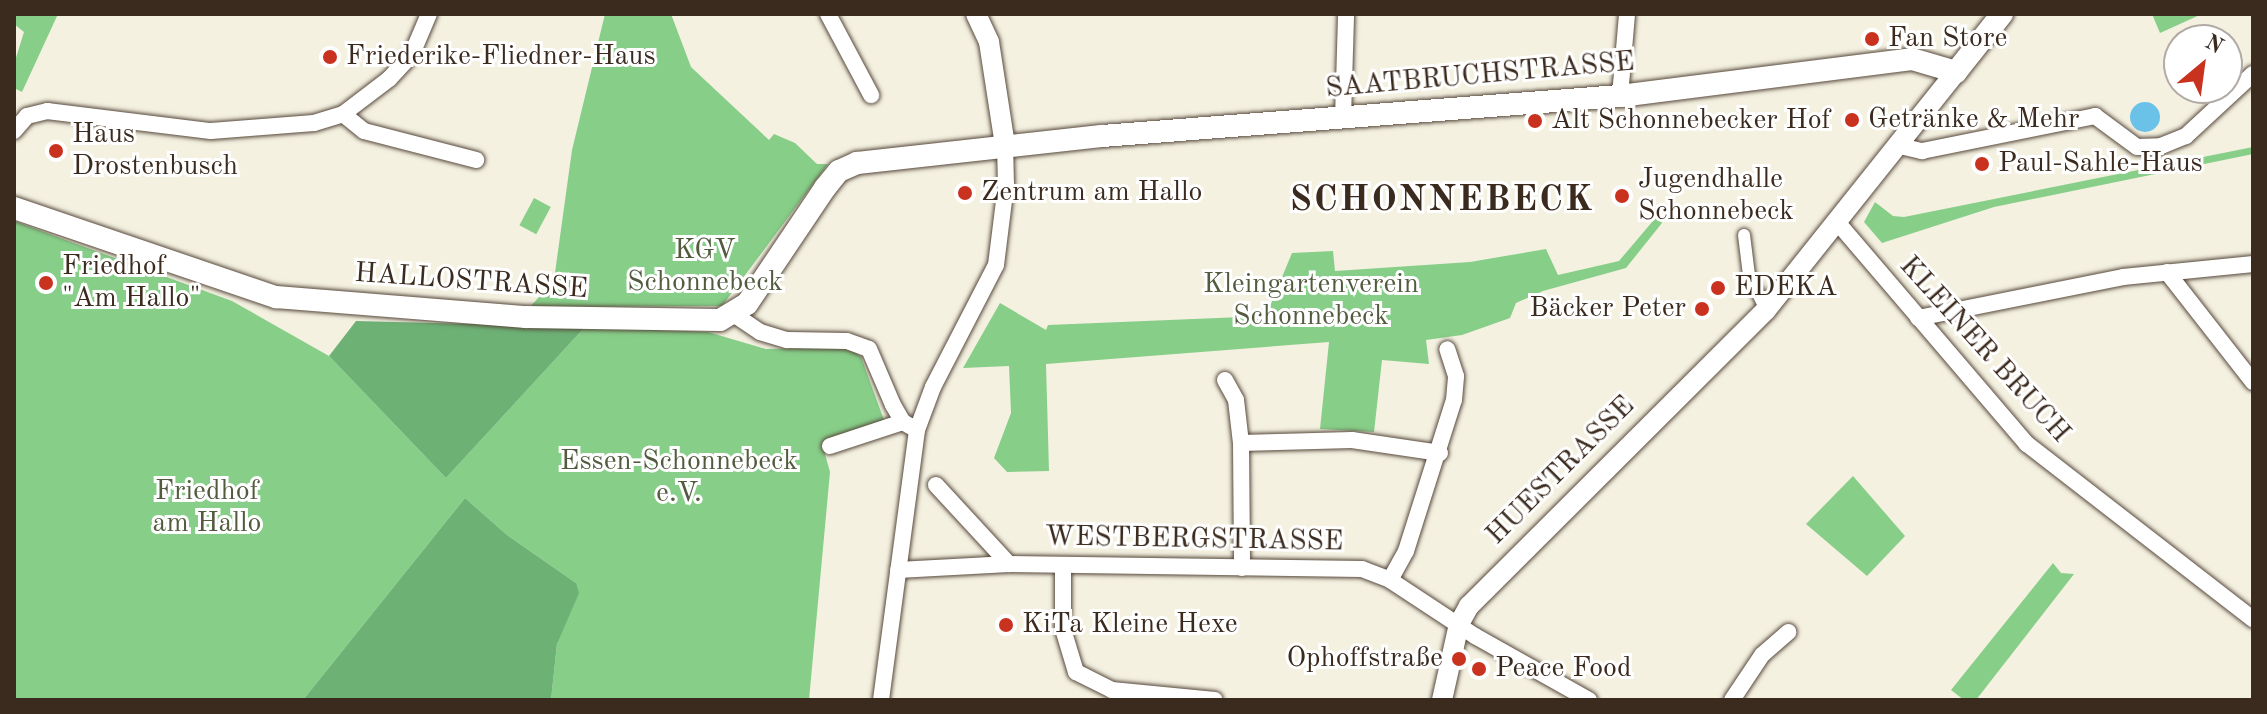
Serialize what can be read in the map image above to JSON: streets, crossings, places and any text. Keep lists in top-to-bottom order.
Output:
{
  "streets": {
    "main road": ["SAATBRUCHSTRASSE", "HALLOSTRASSE", "HUESTRASSE"],
    "street": ["KLEINER BRUCH", "WESTBERGSTRASSE"]
  },
  "crossings": [
    ["SAATBRUCHSTRASSE", "HUESTRASSE"],
    ["KLEINER BRUCH", "HUESTRASSE"],
    ["HUESTRASSE", "WESTBERGSTRASSE"]
  ],
  "districts": ["SCHONNEBECK"],
  "parks": [
    "KGV Schonnebeck",
    "Kleingartenverein Schonnebeck",
    "Essen-Schonnebeck e.V.",
    "Friedhof am Hallo"
  ],
  "places": [
    "Fan Store",
    "Friederike-Fliedner-Haus",
    "Getränke & Mehr",
    "Alt Schonnebecker Hof",
    "Haus Drostenbusch",
    "Paul-Sahle-Haus",
    "Zentrum am Hallo",
    "Jugendhalle Schonnebeck",
    "Friedhof \"Am Hallo\"",
    "EDEKA",
    "Bäcker Peter",
    "KiTa Kleine Hexe",
    "Ophoffstraße",
    "Peace Food"
  ],
  "north": "top right"
}
